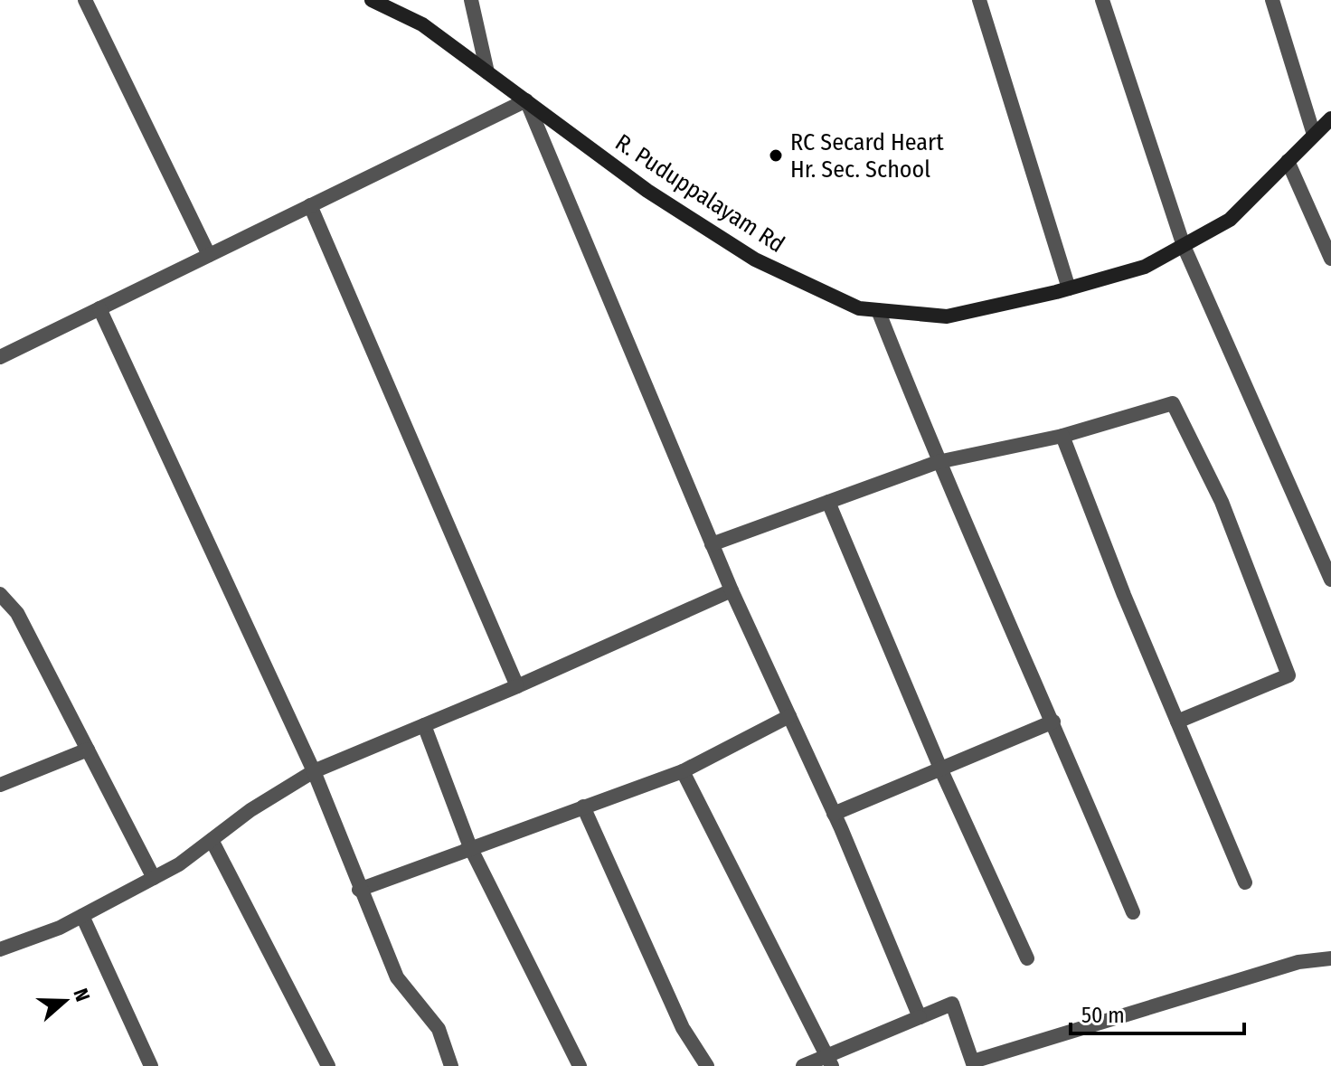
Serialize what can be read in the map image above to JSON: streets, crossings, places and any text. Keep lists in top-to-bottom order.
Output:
{
  "streets": {
    "main road": ["R. Puduppalayam Rd"]
  },
  "places": ["RC Secard Heart Hr. Sec. School"],
  "scale_bar": "50 m",
  "north": "right"
}
